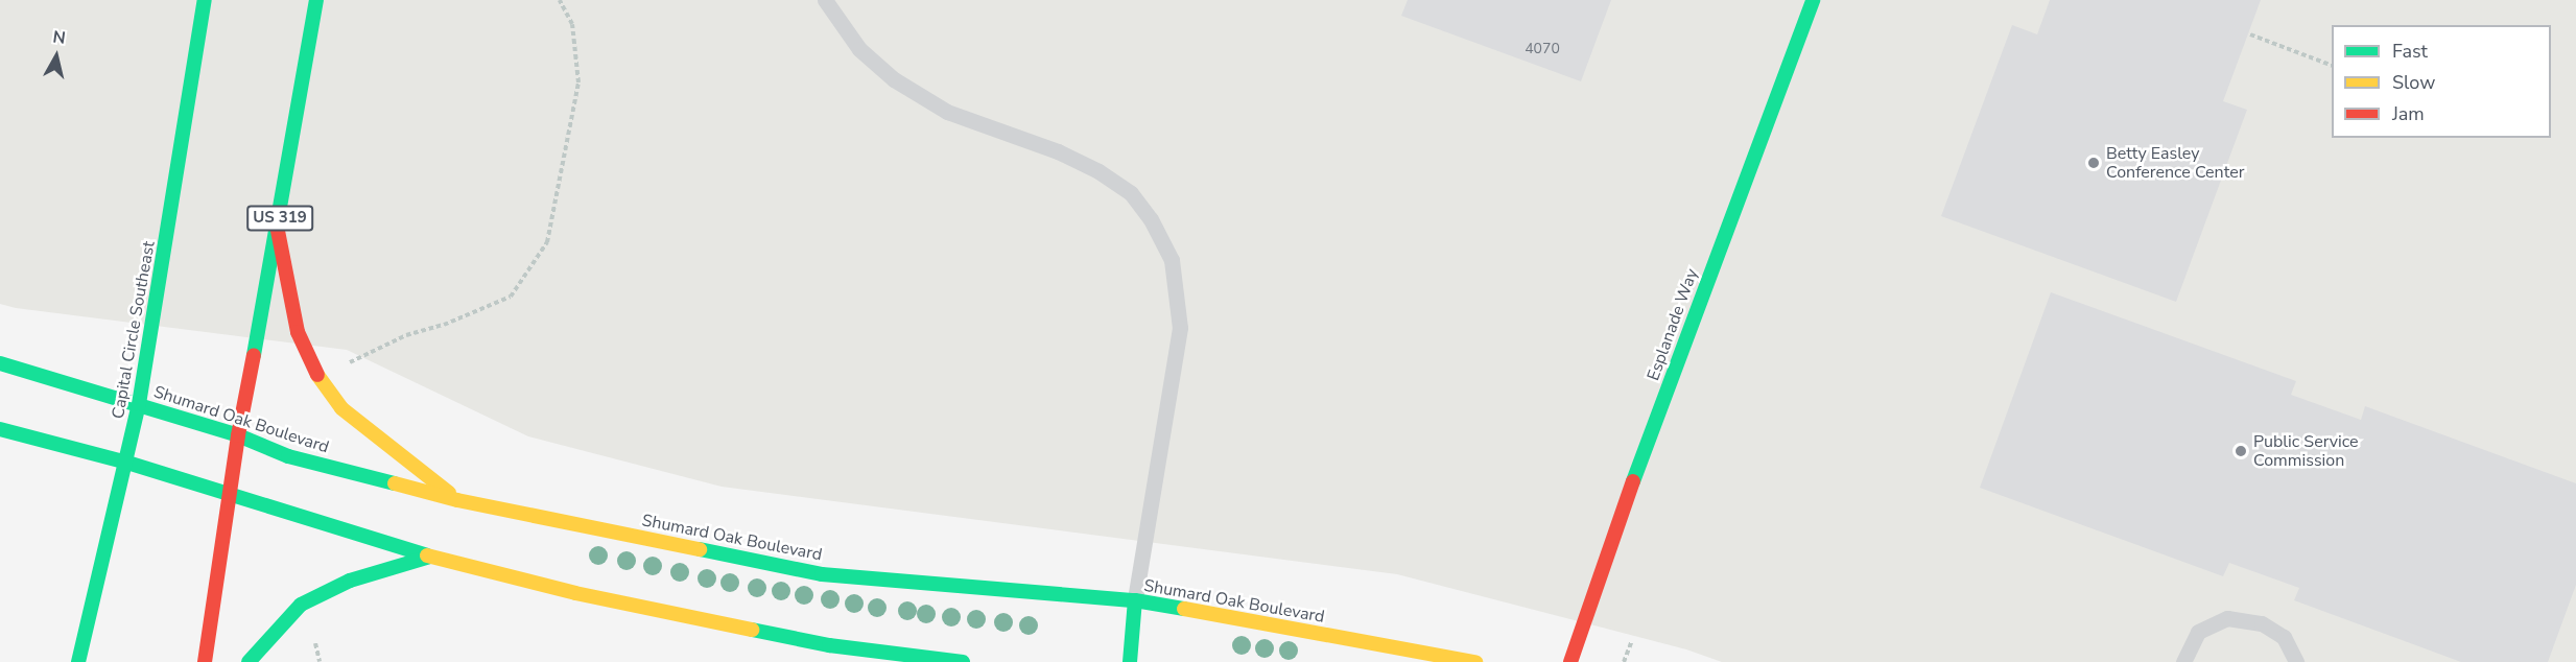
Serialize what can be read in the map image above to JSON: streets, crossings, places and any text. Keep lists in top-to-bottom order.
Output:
{
  "streets": {
    "street": [
      "US 319",
      "Esplanade Way",
      "Capital Circle Southeast",
      "Shumard Oak Boulevard"
    ]
  },
  "crossings": [
    ["US 319", "Shumard Oak Boulevard"],
    ["Capital Circle Southeast", "Shumard Oak Boulevard"]
  ],
  "places": ["Betty Easley Conference Center", "Public Service Commission"],
  "house_numbers": ["4070"],
  "legend": ["Fast", "Slow", "Jam"],
  "north": "top"
}
